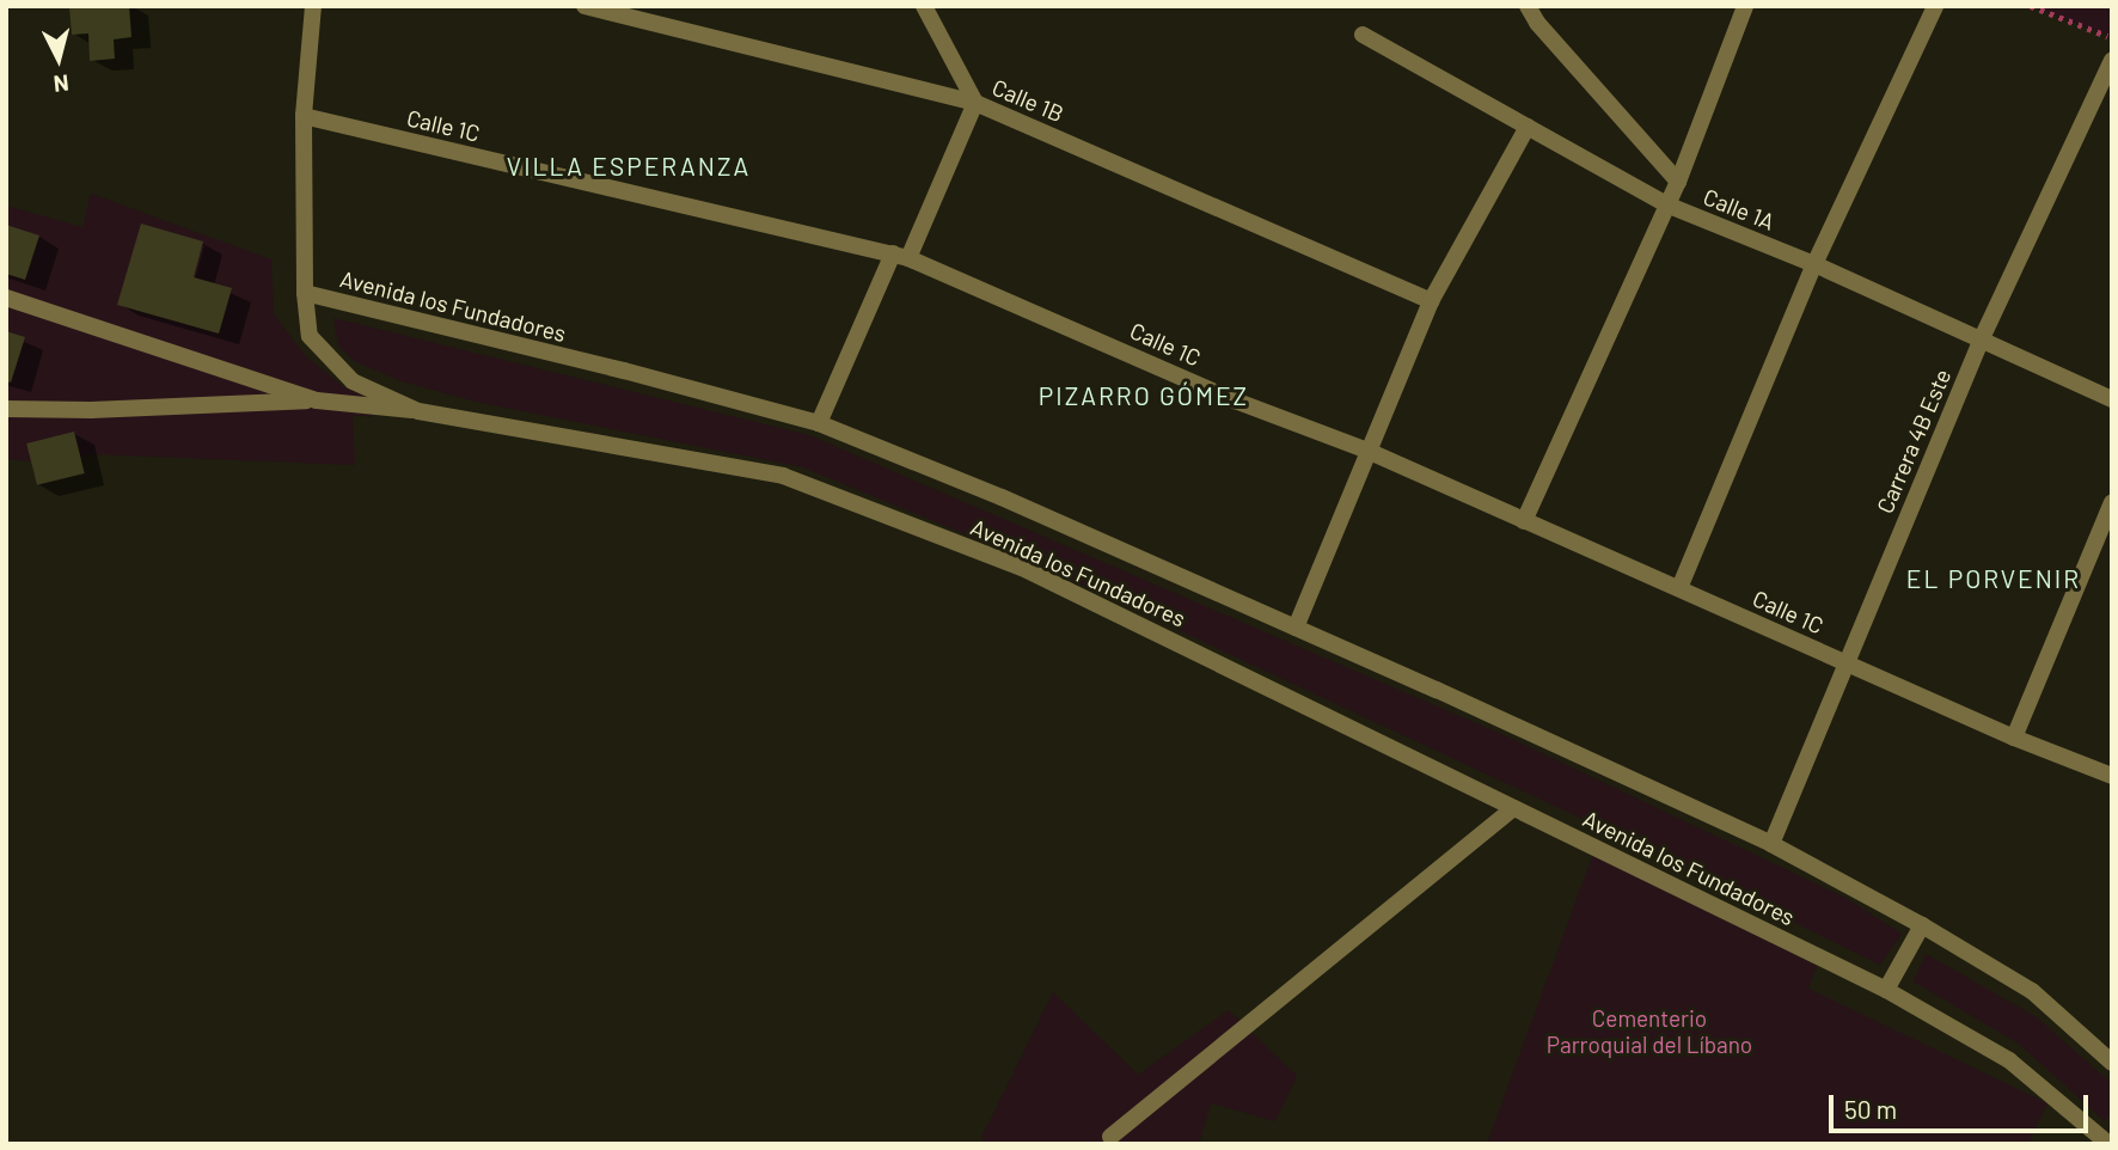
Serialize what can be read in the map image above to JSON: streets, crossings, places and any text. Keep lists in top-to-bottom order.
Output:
{
  "streets": {
    "street": [
      "Calle 1B",
      "Calle 1C",
      "Calle 1A",
      "Avenida los Fundadores",
      "Carrera 4B Este"
    ]
  },
  "crossings": [
    ["Calle 1C", "Carrera 4B Este"],
    ["Calle 1A", "Carrera 4B Este"],
    ["Avenida los Fundadores", "Carrera 4B Este"]
  ],
  "districts": ["VILLA ESPERANZA", "PIZARRO GÓMEZ", "EL PORVENIR"],
  "parks": ["Cementerio Parroquial del Líbano"],
  "scale_bar": "50 m",
  "north": "bottom"
}
